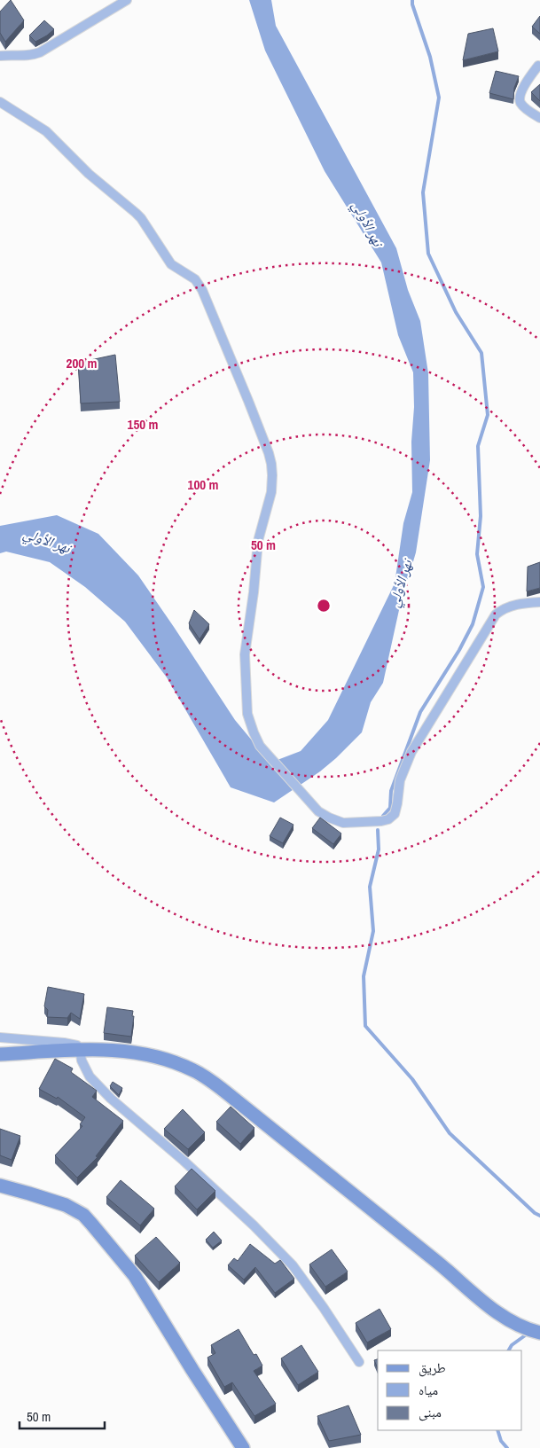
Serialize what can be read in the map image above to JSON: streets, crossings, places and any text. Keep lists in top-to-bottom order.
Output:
{
  "water": ["نهر الأولي"],
  "legend": ["طريق", "مياه", "مبنى"],
  "scale_bar": "50 m",
  "rings": [
    "200 m",
    "150 m",
    "100 m",
    "50 m"
  ]
}
